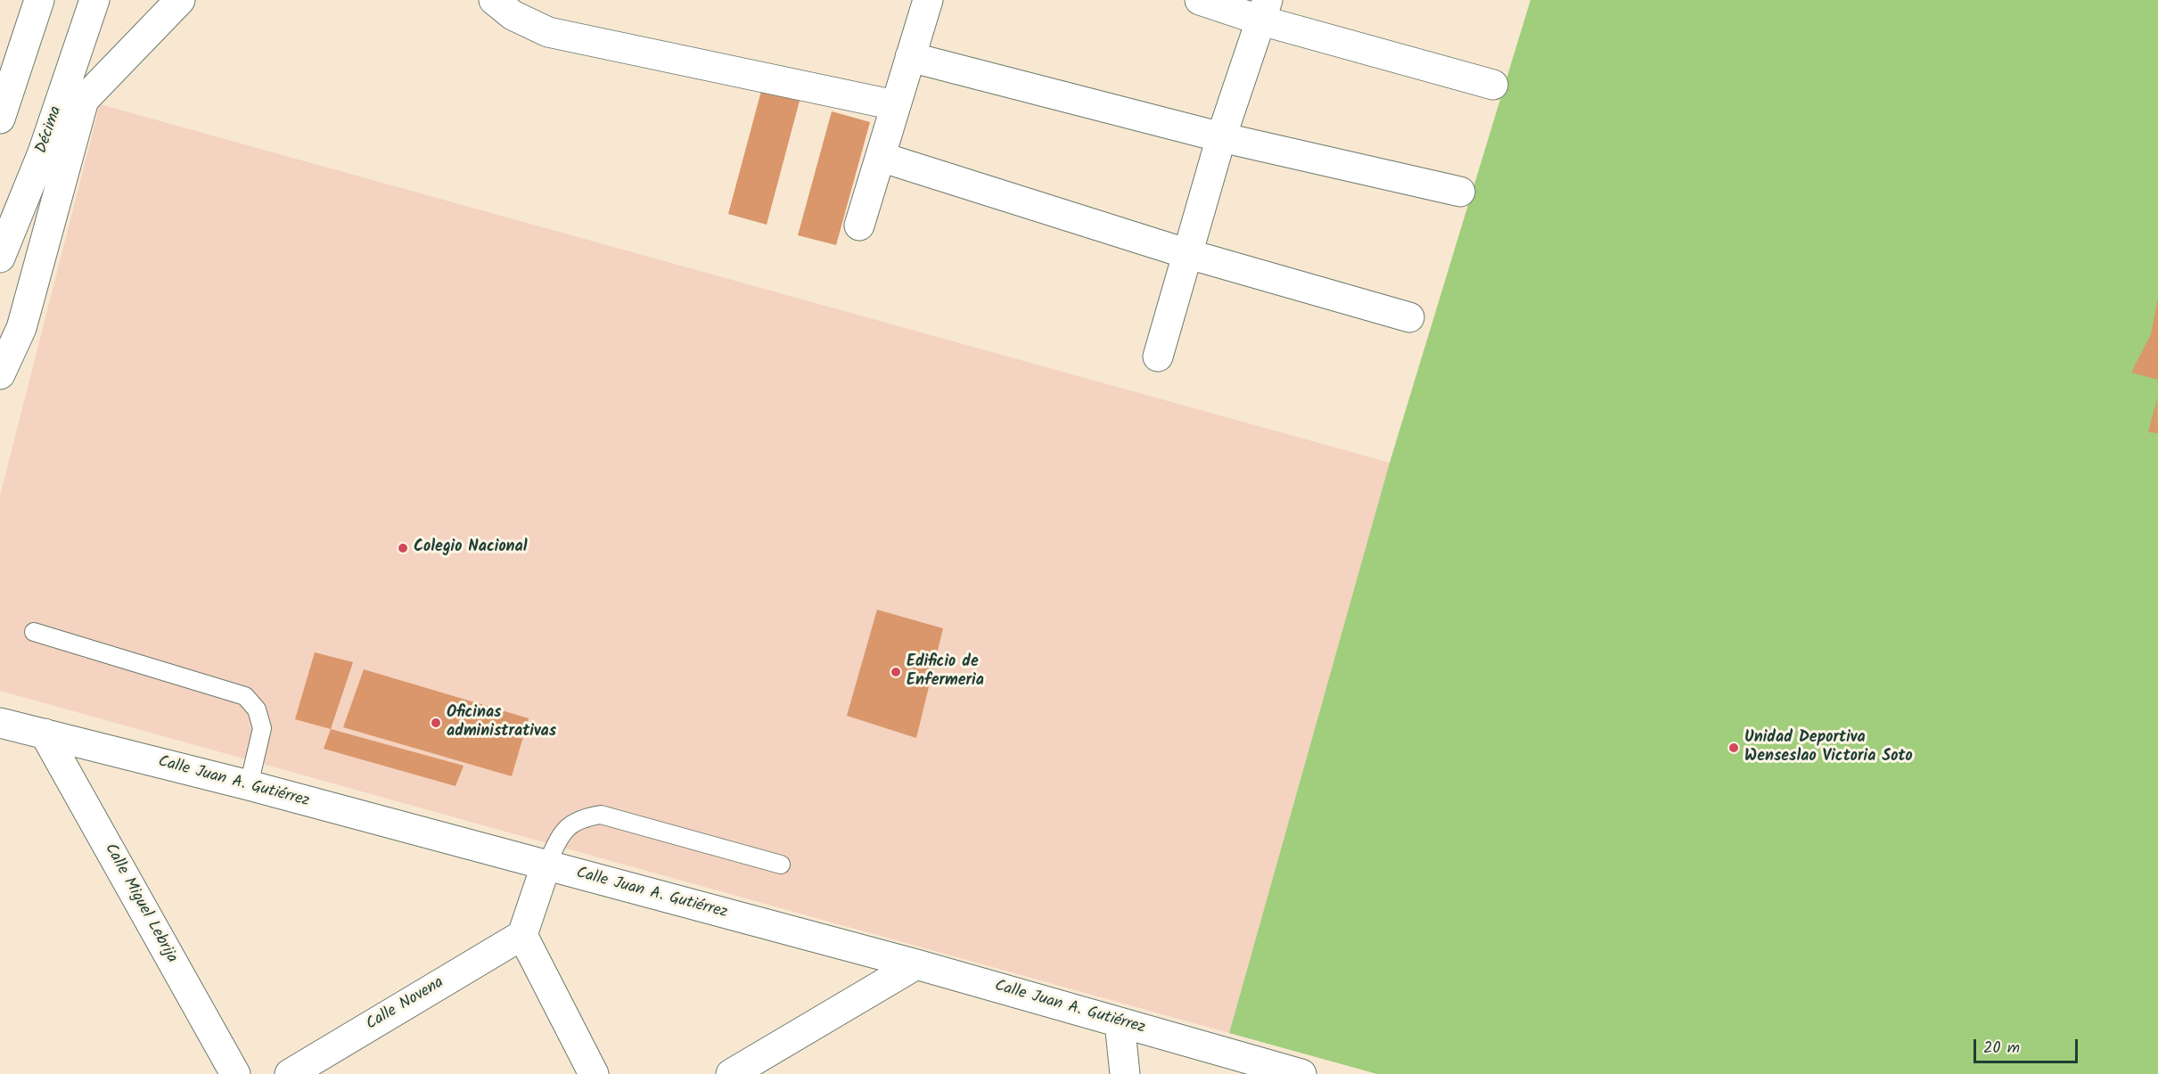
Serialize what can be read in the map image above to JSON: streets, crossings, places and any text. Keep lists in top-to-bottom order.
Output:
{
  "streets": {
    "street": [
      "Décima",
      "Calle Juan A. Gutiérrez",
      "Calle Miguel Lebrija",
      "Calle Novena"
    ]
  },
  "crossings": [
    ["Calle Juan A. Gutiérrez", "Calle Miguel Lebrija"]
  ],
  "places": [
    "Colegio Nacional",
    "Edificio de Enfermeria",
    "Oficinas administrativas",
    "Unidad Deportiva Wenseslao Victoria Soto"
  ],
  "scale_bar": "20 m"
}
